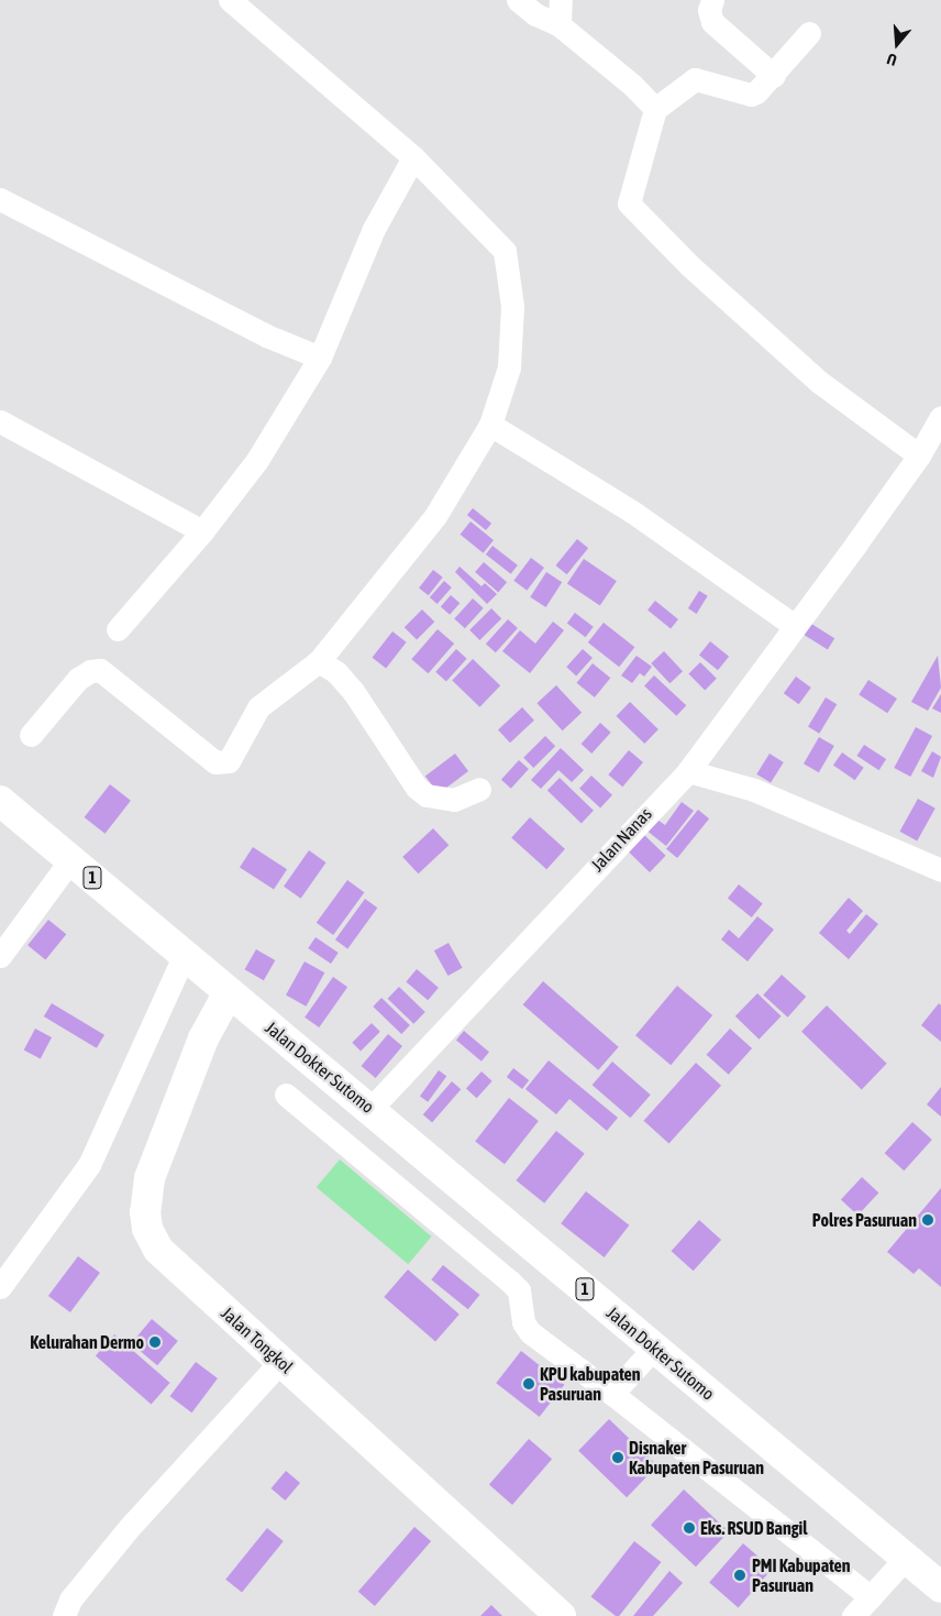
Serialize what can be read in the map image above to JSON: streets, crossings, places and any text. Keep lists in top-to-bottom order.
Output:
{
  "streets": {
    "main road": ["1", "Jalan Dokter Sutomo", "Jalan Tongkol"],
    "street": ["Jalan Nanas"]
  },
  "crossings": [
    ["Jalan Nanas", "Jalan Dokter Sutomo"],
    ["1", "Jalan Dokter Sutomo"],
    ["1", "Jalan Tongkol"],
    ["Jalan Dokter Sutomo", "Jalan Tongkol"]
  ],
  "places": [
    "Polres Pasuruan",
    "Kelurahan Dermo",
    "KPU kabupaten Pasuruan",
    "Disnaker Kabupaten Pasuruan",
    "Eks. RSUD Bangil",
    "PMI Kabupaten Pasuruan"
  ],
  "north": "bottom"
}
